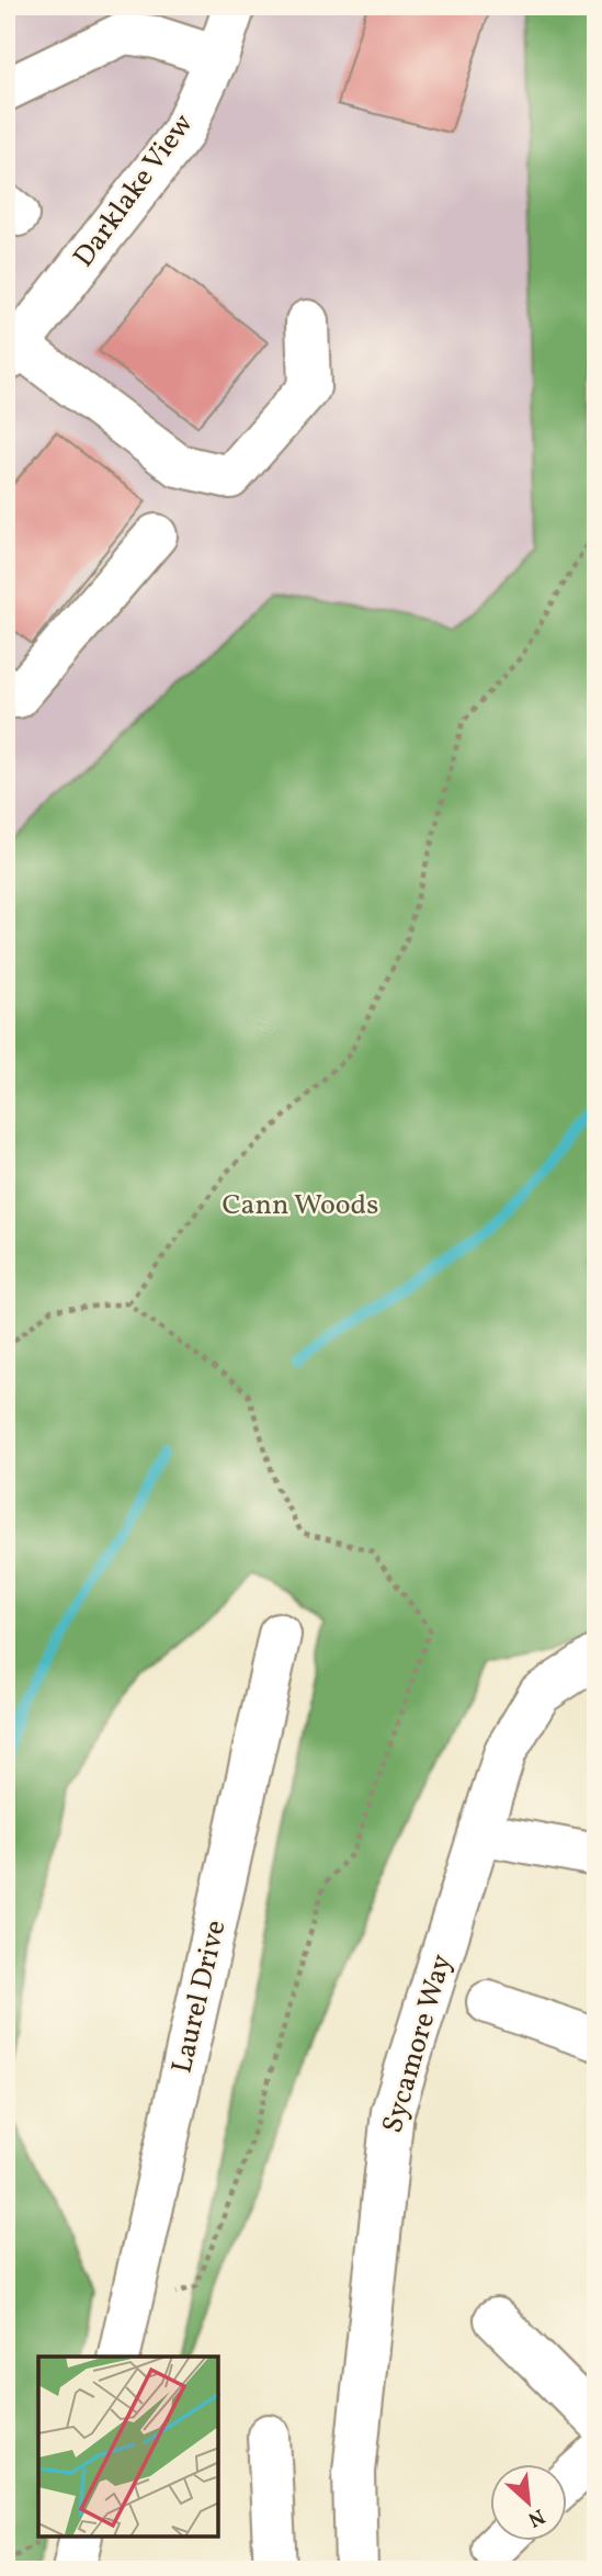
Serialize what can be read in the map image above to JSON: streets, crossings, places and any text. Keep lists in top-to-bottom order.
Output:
{
  "streets": {
    "street": ["Darklake View", "Laurel Drive", "Sycamore Way"]
  },
  "parks": ["Cann Woods"],
  "north": "bottom right"
}
